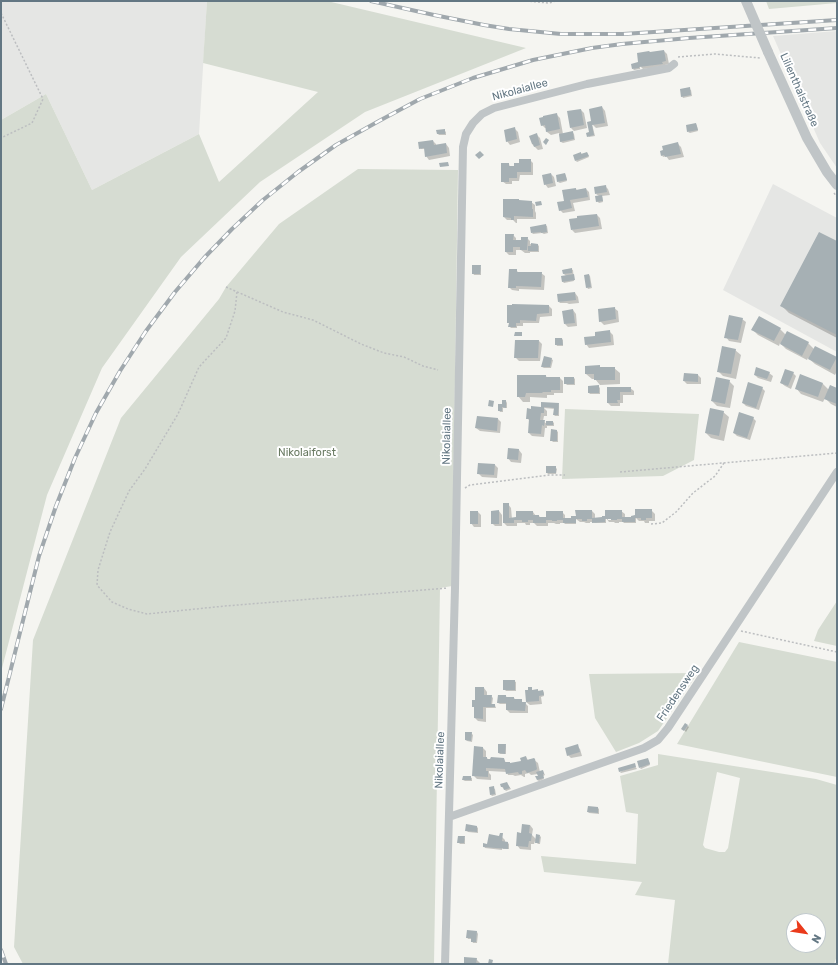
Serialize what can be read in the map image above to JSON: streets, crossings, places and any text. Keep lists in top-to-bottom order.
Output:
{
  "streets": {
    "street": ["Nikolaiallee", "Lilienthalstraße", "Friedensweg"]
  },
  "crossings": [
    ["Nikolaiallee", "Friedensweg"]
  ],
  "parks": ["Nikolaiforst"],
  "north": "bottom right"
}
